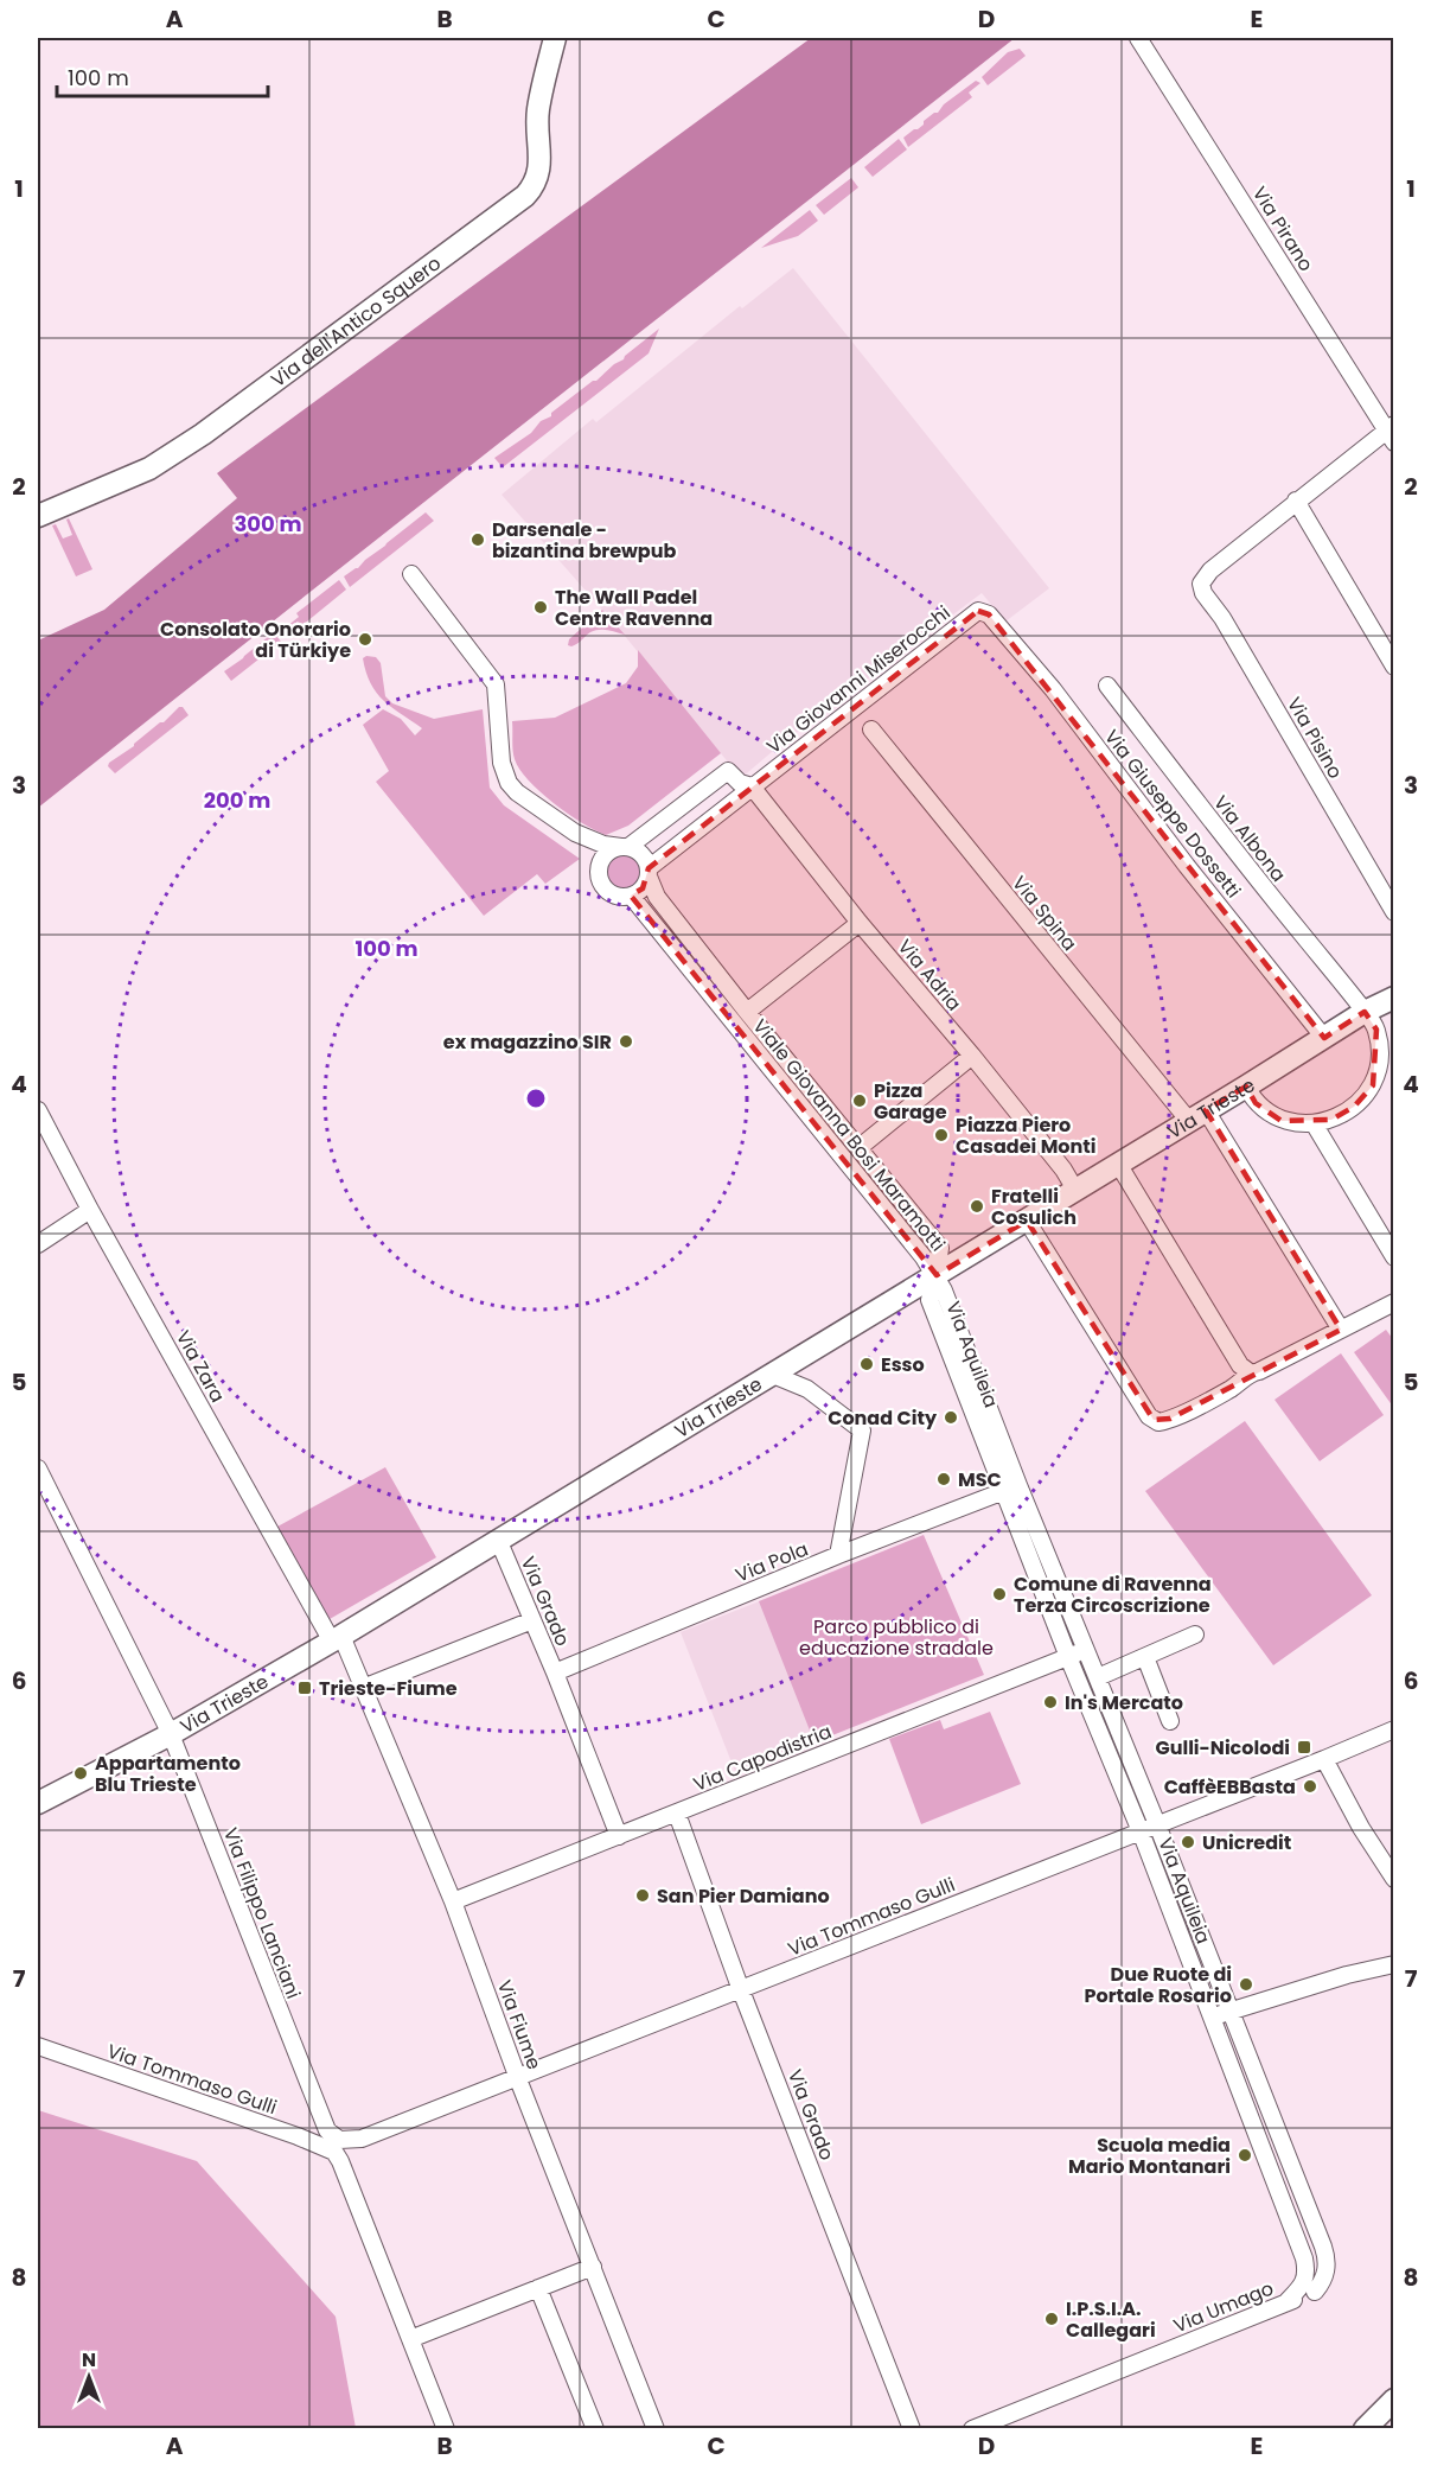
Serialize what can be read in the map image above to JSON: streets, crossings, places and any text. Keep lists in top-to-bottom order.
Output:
{
  "streets": {
    "street": [
      "Via Pirano",
      "Via dell'Antico Squero",
      "Via Giovanni Miserocchi",
      "Via Pisino",
      "Via Giuseppe Dossetti",
      "Via Albona",
      "Via Spina",
      "Via Adria",
      "Via Trieste",
      "Viale Giovanna Bosi Maramotti",
      "Via Aquileia",
      "Via Zara",
      "Via Pola",
      "Via Grado",
      "Via Capodistria",
      "Via Filippo Lanciani",
      "Via Tommaso Gulli",
      "Via Fiume",
      "Via Umago"
    ]
  },
  "crossings": [
    ["Via Giovanni Miserocchi", "Via Giuseppe Dossetti"],
    ["Via Giovanni Miserocchi", "Via Adria"],
    ["Via Giovanni Miserocchi", "Viale Giovanna Bosi Maramotti"],
    ["Via Giuseppe Dossetti", "Via Trieste"],
    ["Via Albona", "Via Trieste"],
    ["Via Spina", "Via Trieste"],
    ["Via Adria", "Via Trieste"],
    ["Via Trieste", "Viale Giovanna Bosi Maramotti"],
    ["Via Trieste", "Via Aquileia"],
    ["Via Trieste", "Via Zara"],
    ["Via Trieste", "Via Grado"],
    ["Via Trieste", "Via Filippo Lanciani"],
    ["Via Trieste", "Via Fiume"],
    ["Viale Giovanna Bosi Maramotti", "Via Aquileia"],
    ["Via Aquileia", "Via Pola"],
    ["Via Aquileia", "Via Capodistria"],
    ["Via Aquileia", "Via Tommaso Gulli"],
    ["Via Aquileia", "Via Umago"],
    ["Via Zara", "Via Fiume"],
    ["Via Pola", "Via Grado"],
    ["Via Grado", "Via Capodistria"],
    ["Via Grado", "Via Tommaso Gulli"],
    ["Via Capodistria", "Via Fiume"],
    ["Via Filippo Lanciani", "Via Tommaso Gulli"],
    ["Via Tommaso Gulli", "Via Fiume"]
  ],
  "parks": ["Parco pubblico di educazione stradale"],
  "places": {
    "other": [
      "Darsenale - bizantina brewpub",
      "The Wall Padel Centre Ravenna",
      "Consolato Onorario di Türkiye",
      "ex magazzino SIR",
      "Pizza Garage",
      "Piazza Piero Casadei Monti",
      "Fratelli Cosulich",
      "Esso",
      "Conad City",
      "MSC",
      "Comune di Ravenna Terza Circoscrizione",
      "In's Mercato",
      "Appartamento Blu Trieste",
      "CaffèEBBasta",
      "Unicredit",
      "San Pier Damiano",
      "Due Ruote di Portale Rosario",
      "Scuola media Mario Montanari",
      "I.P.S.I.A. Callegari"
    ],
    "transit": ["Trieste-Fiume", "Gulli-Nicolodi"]
  },
  "scale_bar": "100 m",
  "north": "top",
  "grid": {
    "columns": [
      "A",
      "B",
      "C",
      "D",
      "E"
    ],
    "rows": [
      "1",
      "2",
      "3",
      "4",
      "5",
      "6",
      "7",
      "8"
    ]
  },
  "rings": ["300 m", "200 m", "100 m"]
}
